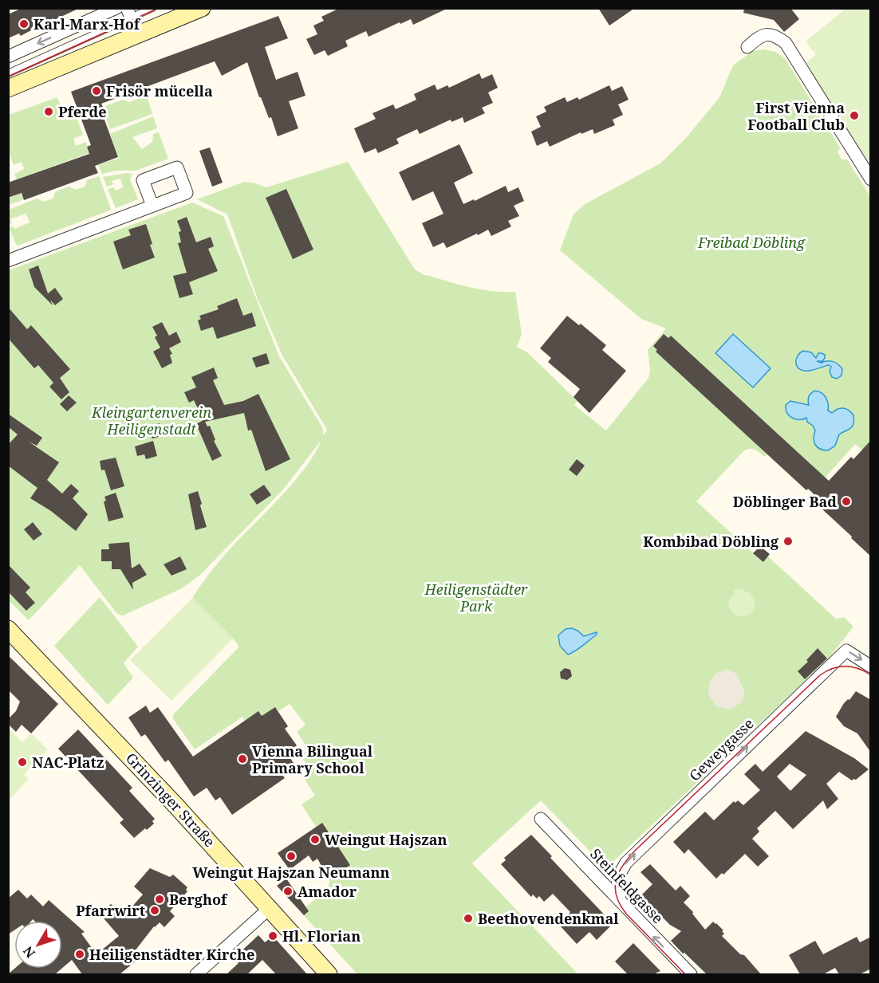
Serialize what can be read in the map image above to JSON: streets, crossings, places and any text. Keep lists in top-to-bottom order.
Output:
{
  "streets": {
    "street": ["Geweygasse", "Grinzinger Straße", "Steinfeldgasse"]
  },
  "crossings": [
    ["Geweygasse", "Steinfeldgasse"]
  ],
  "one_way": ["Geweygasse", "Steinfeldgasse"],
  "parks": ["Freibad Döbling", "Kleingartenverein Heiligenstadt", "Heiligenstädter Park"],
  "places": [
    "Karl-Marx-Hof",
    "Frisör mücella",
    "Pferde",
    "First Vienna Football Club",
    "Döblinger Bad",
    "Kombibad Döbling",
    "Vienna Bilingual Primary School",
    "NAC-Platz",
    "Weingut Hajszan",
    "Weingut Hajszan Neumann",
    "Amador",
    "Berghof",
    "Pfarrwirt",
    "Beethovendenkmal",
    "Hl. Florian",
    "Heiligenstädter Kirche"
  ],
  "north": "bottom left"
}
